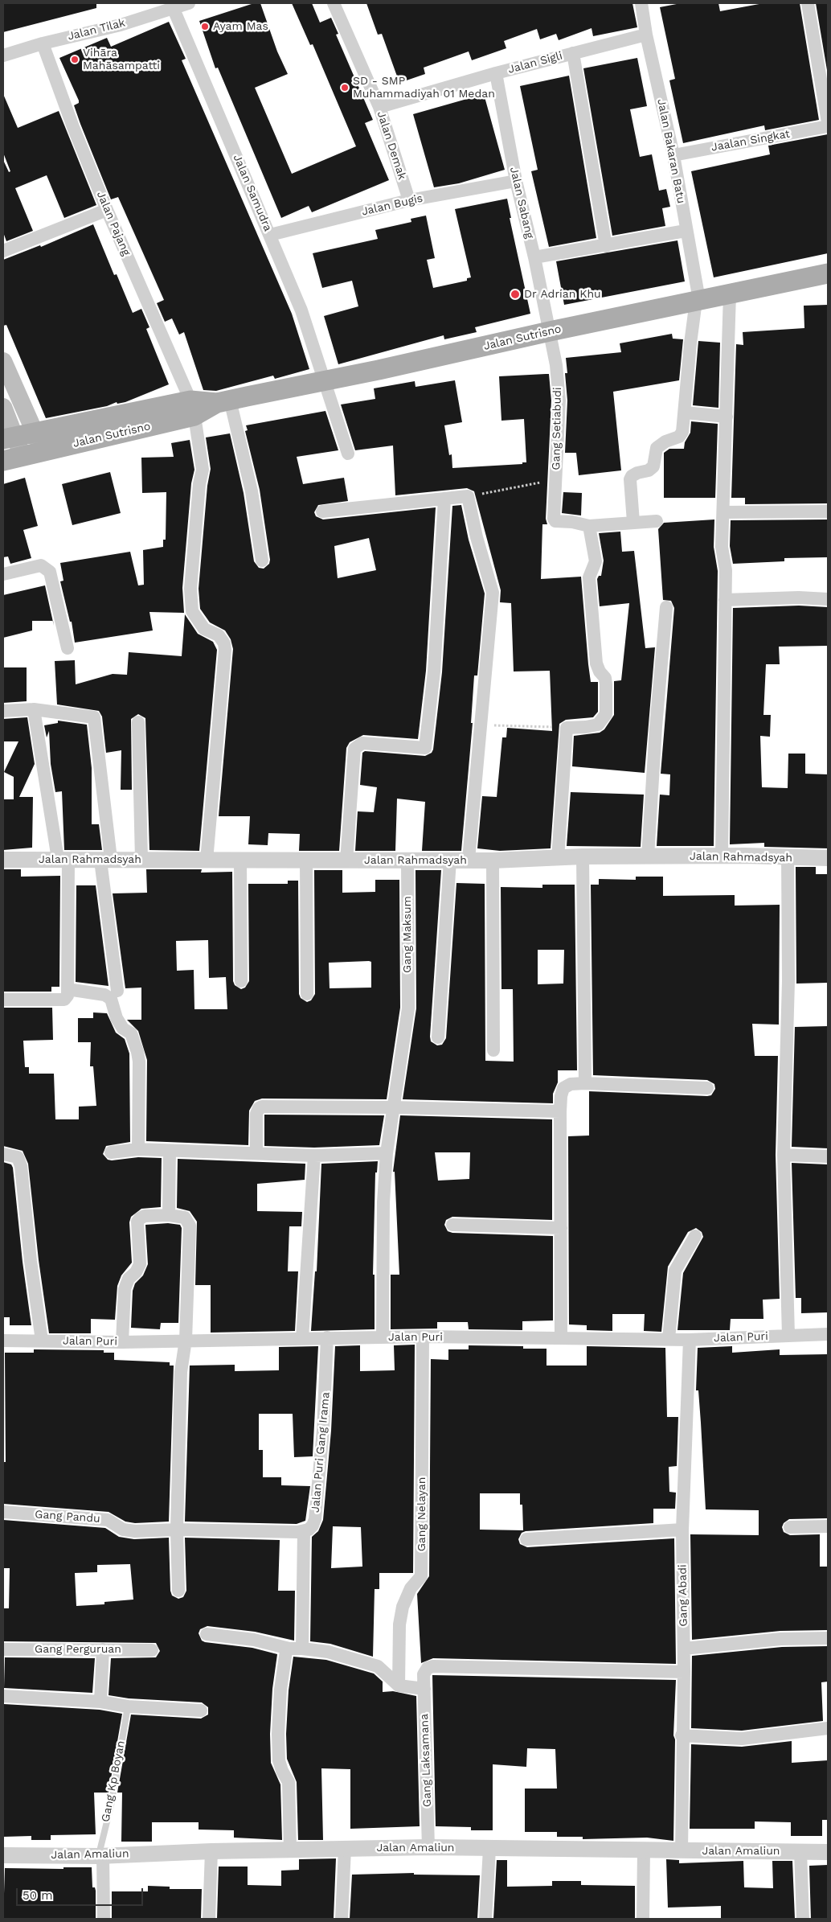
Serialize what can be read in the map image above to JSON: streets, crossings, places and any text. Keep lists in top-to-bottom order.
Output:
{
  "streets": {
    "main road": ["Jalan Sutrisno"],
    "street": [
      "Jalan Tilak",
      "Jalan Sigli",
      "Jaalan Singkat",
      "Jalan Demak",
      "Jalan Bakaran Batu",
      "Jalan Samudra",
      "Jalan Sabang",
      "Jalan Bugis",
      "Jalan Pajang",
      "Gang Setiabudi",
      "Jalan Rahmadsyah",
      "Gang Maksum",
      "Jalan Puri",
      "Jalan Puri Gang Irama",
      "Gang Nelayan",
      "Gang Pandu",
      "Gang Abadi",
      "Gang Perguruan",
      "Gang Laksamana",
      "Jalan Amaliun"
    ],
    "lane": ["Gang Kp Boyan"]
  },
  "crossings": [
    ["Jalan Tilak", "Jalan Samudra"],
    ["Jalan Tilak", "Jalan Pajang"],
    ["Jalan Sigli", "Jalan Demak"],
    ["Jalan Sigli", "Jalan Bakaran Batu"],
    ["Jalan Sigli", "Jalan Sabang"],
    ["Jaalan Singkat", "Jalan Bakaran Batu"],
    ["Jalan Demak", "Jalan Bugis"],
    ["Jalan Bakaran Batu", "Jalan Sutrisno"],
    ["Jalan Samudra", "Jalan Bugis"],
    ["Jalan Samudra", "Jalan Sutrisno"],
    ["Jalan Sabang", "Jalan Bugis"],
    ["Jalan Sabang", "Jalan Sutrisno"],
    ["Jalan Sabang", "Gang Setiabudi"],
    ["Jalan Pajang", "Jalan Sutrisno"],
    ["Jalan Pajang", "Jalan Rahmadsyah"],
    ["Jalan Sutrisno", "Gang Setiabudi"],
    ["Jalan Rahmadsyah", "Gang Maksum"],
    ["Gang Maksum", "Jalan Puri"],
    ["Jalan Puri", "Jalan Puri Gang Irama"],
    ["Jalan Puri", "Gang Nelayan"],
    ["Jalan Puri", "Gang Abadi"],
    ["Gang Abadi", "Gang Laksamana"],
    ["Gang Abadi", "Jalan Amaliun"],
    ["Gang Laksamana", "Jalan Amaliun"],
    ["Gang Kp Boyan", "Jalan Amaliun"]
  ],
  "places": [
    "Ayam Mas",
    "Vihāra Mahāsampatti",
    "SD - SMP Muhammadiyah 01 Medan",
    "Dr Adrian Khu"
  ],
  "scale_bar": "50 m"
}
